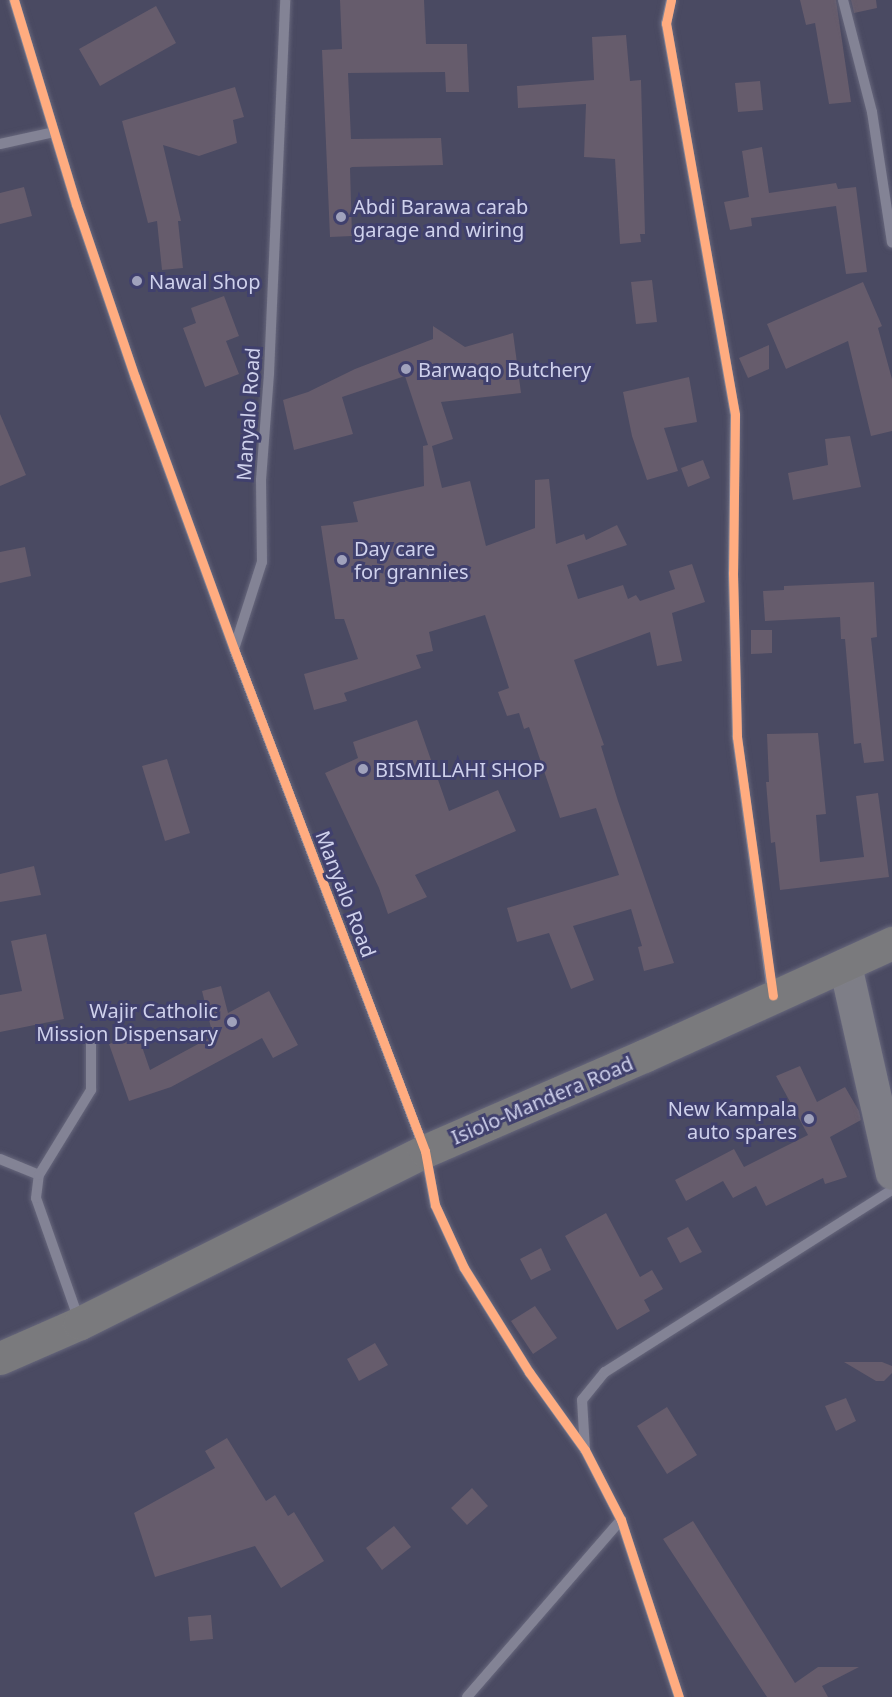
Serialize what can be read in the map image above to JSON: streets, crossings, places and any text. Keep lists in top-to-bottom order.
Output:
{
  "streets": {
    "highway": ["Isiolo-Mandera Road"],
    "street": ["Manyalo Road"]
  },
  "crossings": [
    ["Manyalo Road", "Isiolo-Mandera Road"]
  ],
  "places": [
    "Abdi Barawa carab garage and wiring",
    "Nawal Shop",
    "Barwaqo Butchery",
    "Day care for grannies",
    "BISMILLAHI SHOP",
    "Wajir Catholic Mission Dispensary",
    "New Kampala auto spares"
  ]
}
